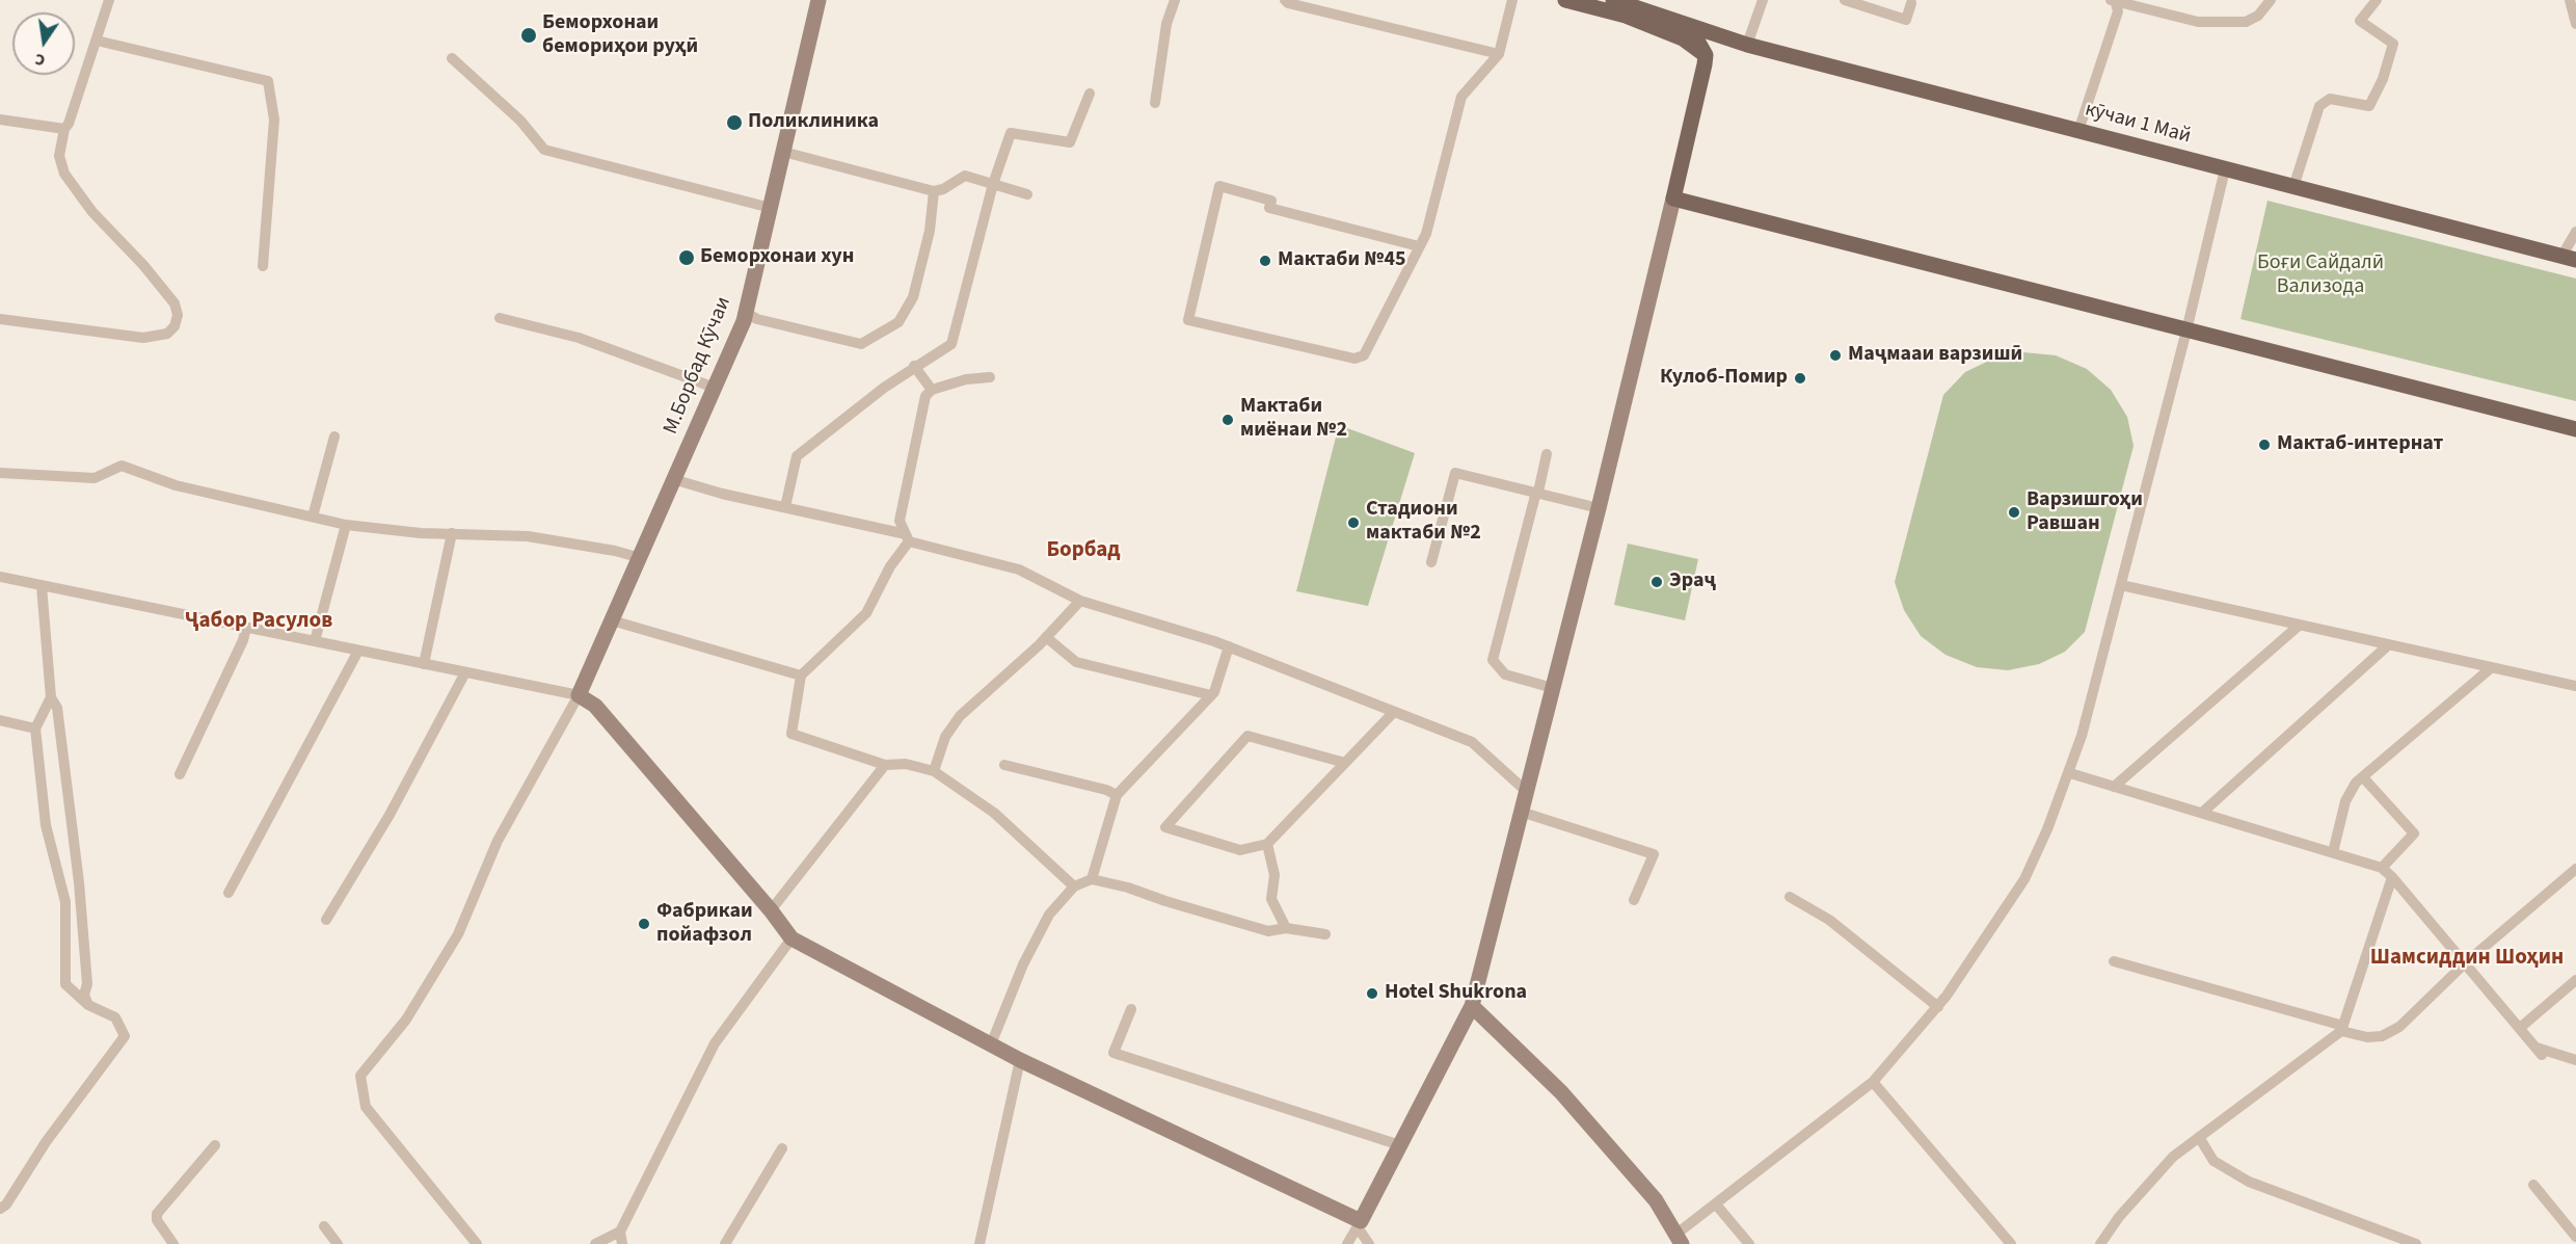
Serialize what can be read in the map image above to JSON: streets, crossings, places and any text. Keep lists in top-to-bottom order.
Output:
{
  "streets": {
    "main road": ["кӯчаи 1 Май"],
    "street": ["М.Борбад Кӯчаи"]
  },
  "districts": ["Борбад", "Ҷабор Расулов", "Шамсиддин Шоҳин"],
  "parks": ["Боғи Сайдалӣ Вализода"],
  "places": [
    "Беморхонаи бемориҳои руҳӣ",
    "Поликлиника",
    "Беморхонаи хун",
    "Мактаби №45",
    "Маҷмааи варзишӣ",
    "Кулоб-Помир",
    "Мактаби миёнаи №2",
    "Мактаб-интернат",
    "Варзишгоҳи Равшан",
    "Стадиони мактаби №2",
    "Эраҷ",
    "Фабрикаи пойафзол",
    "Hotel Shukrona"
  ],
  "north": "bottom"
}
